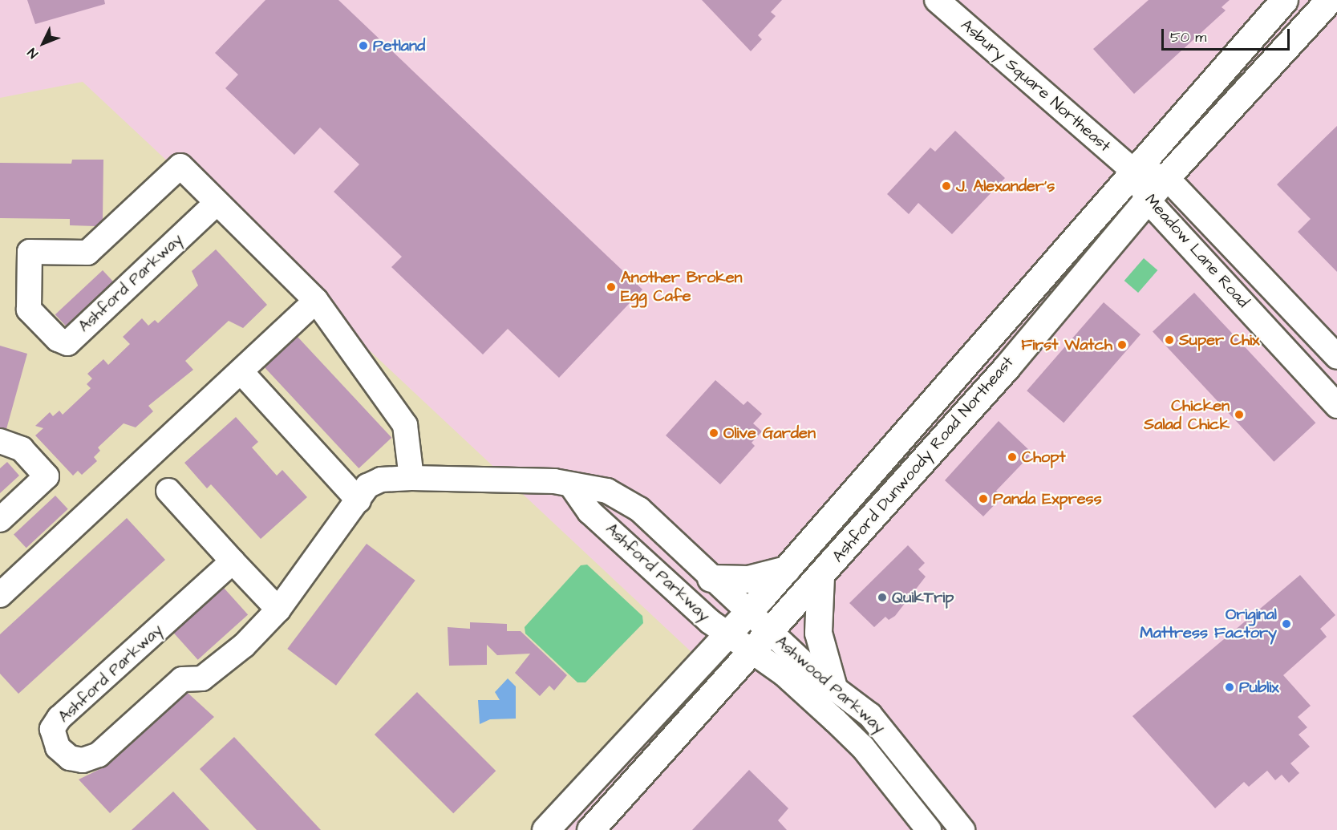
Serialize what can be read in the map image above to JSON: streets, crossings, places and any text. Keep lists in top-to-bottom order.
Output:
{
  "streets": {
    "main road": ["Ashford Dunwoody Road Northeast"],
    "street": [
      "Asbury Square Northeast",
      "Meadow Lane Road",
      "Ashford Parkway",
      "Ashwood Parkway"
    ]
  },
  "crossings": [
    ["Asbury Square Northeast", "Meadow Lane Road"],
    ["Asbury Square Northeast", "Ashford Dunwoody Road Northeast"],
    ["Meadow Lane Road", "Ashford Dunwoody Road Northeast"],
    ["Ashford Parkway", "Ashford Dunwoody Road Northeast"],
    ["Ashford Parkway", "Ashwood Parkway"],
    ["Ashford Dunwoody Road Northeast", "Ashwood Parkway"]
  ],
  "places": [
    "Petland",
    "J. Alexander's",
    "Another Broken Egg Cafe",
    "Super Chix",
    "First Watch",
    "Chicken Salad Chick",
    "Olive Garden",
    "Chopt",
    "Panda Express",
    "QuikTrip",
    "Original Mattress Factory",
    "Publix"
  ],
  "scale_bar": "50 m",
  "north": "bottom left"
}
